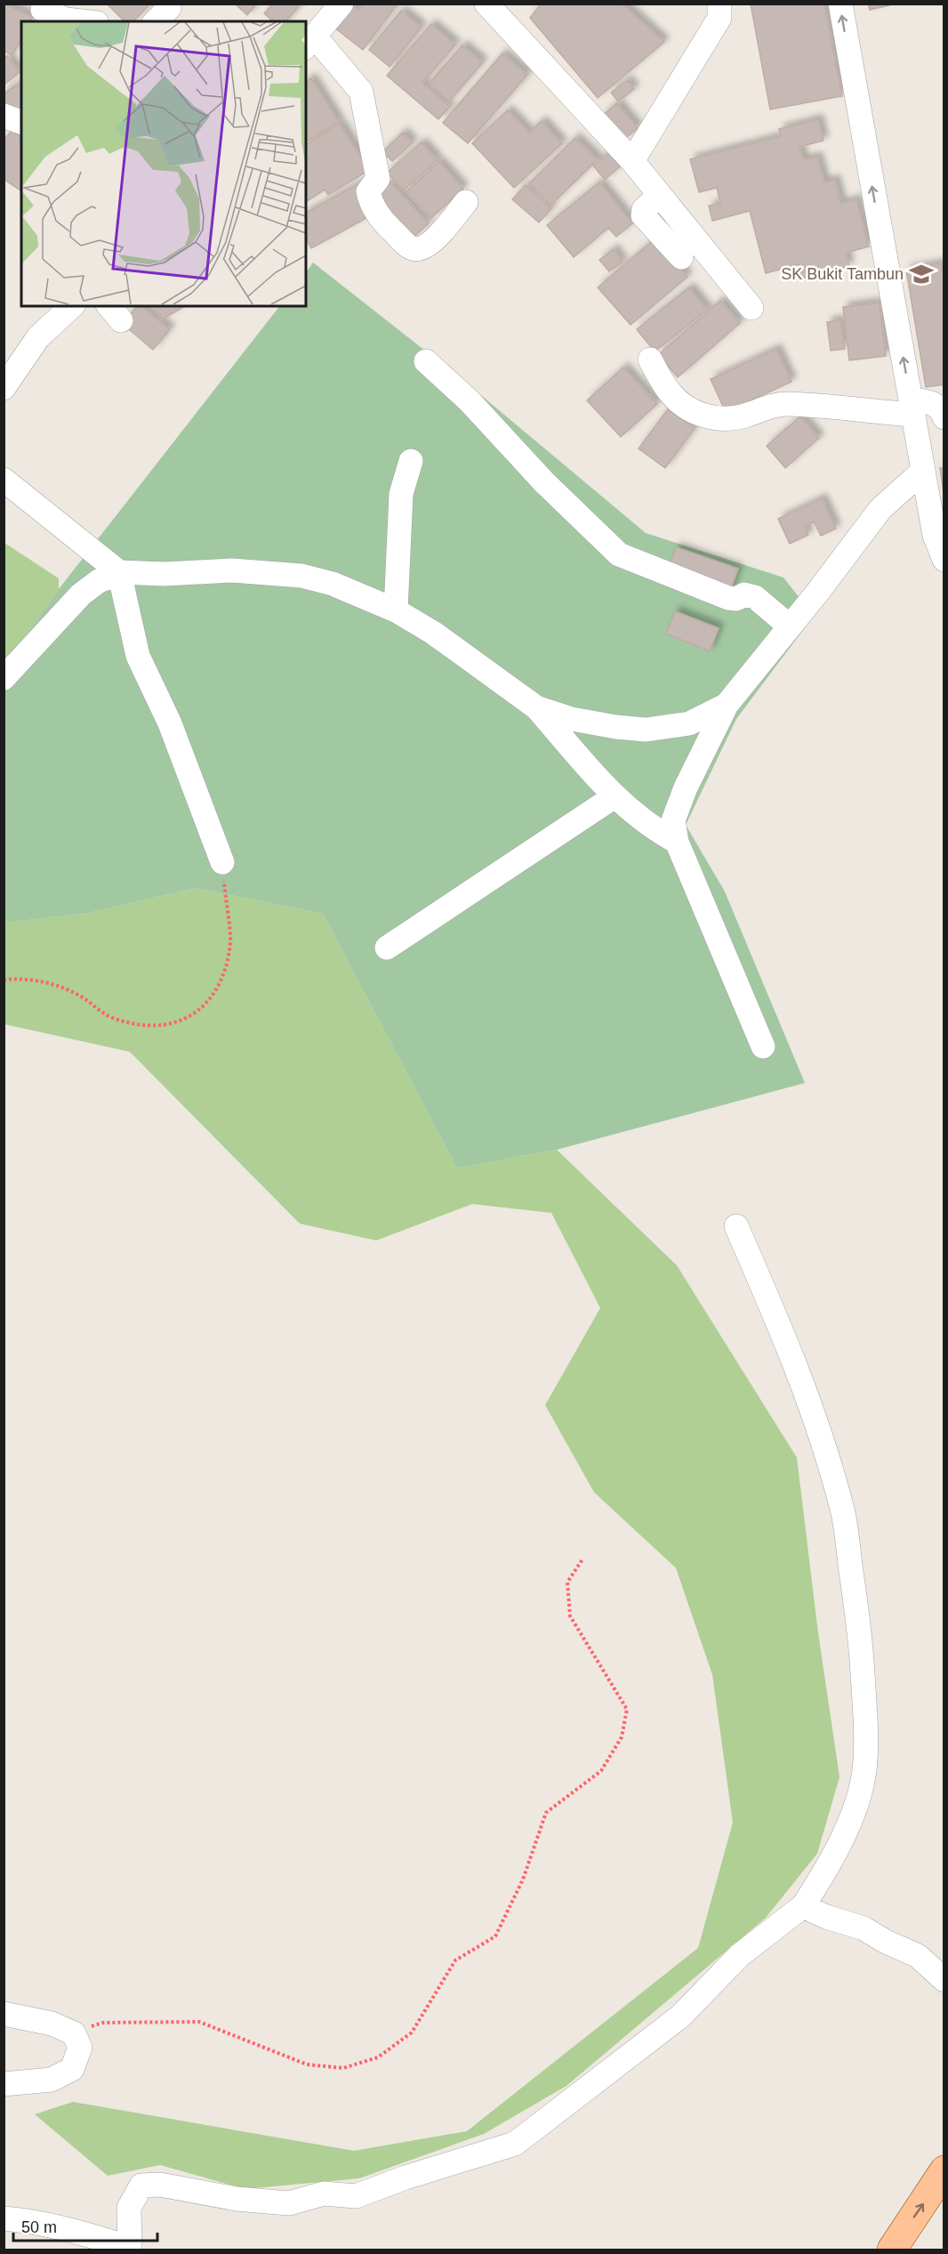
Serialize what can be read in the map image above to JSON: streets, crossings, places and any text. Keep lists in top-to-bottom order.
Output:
{
  "places": {
    "school or university": ["SK Bukit Tambun"]
  },
  "scale_bar": "50 m"
}
